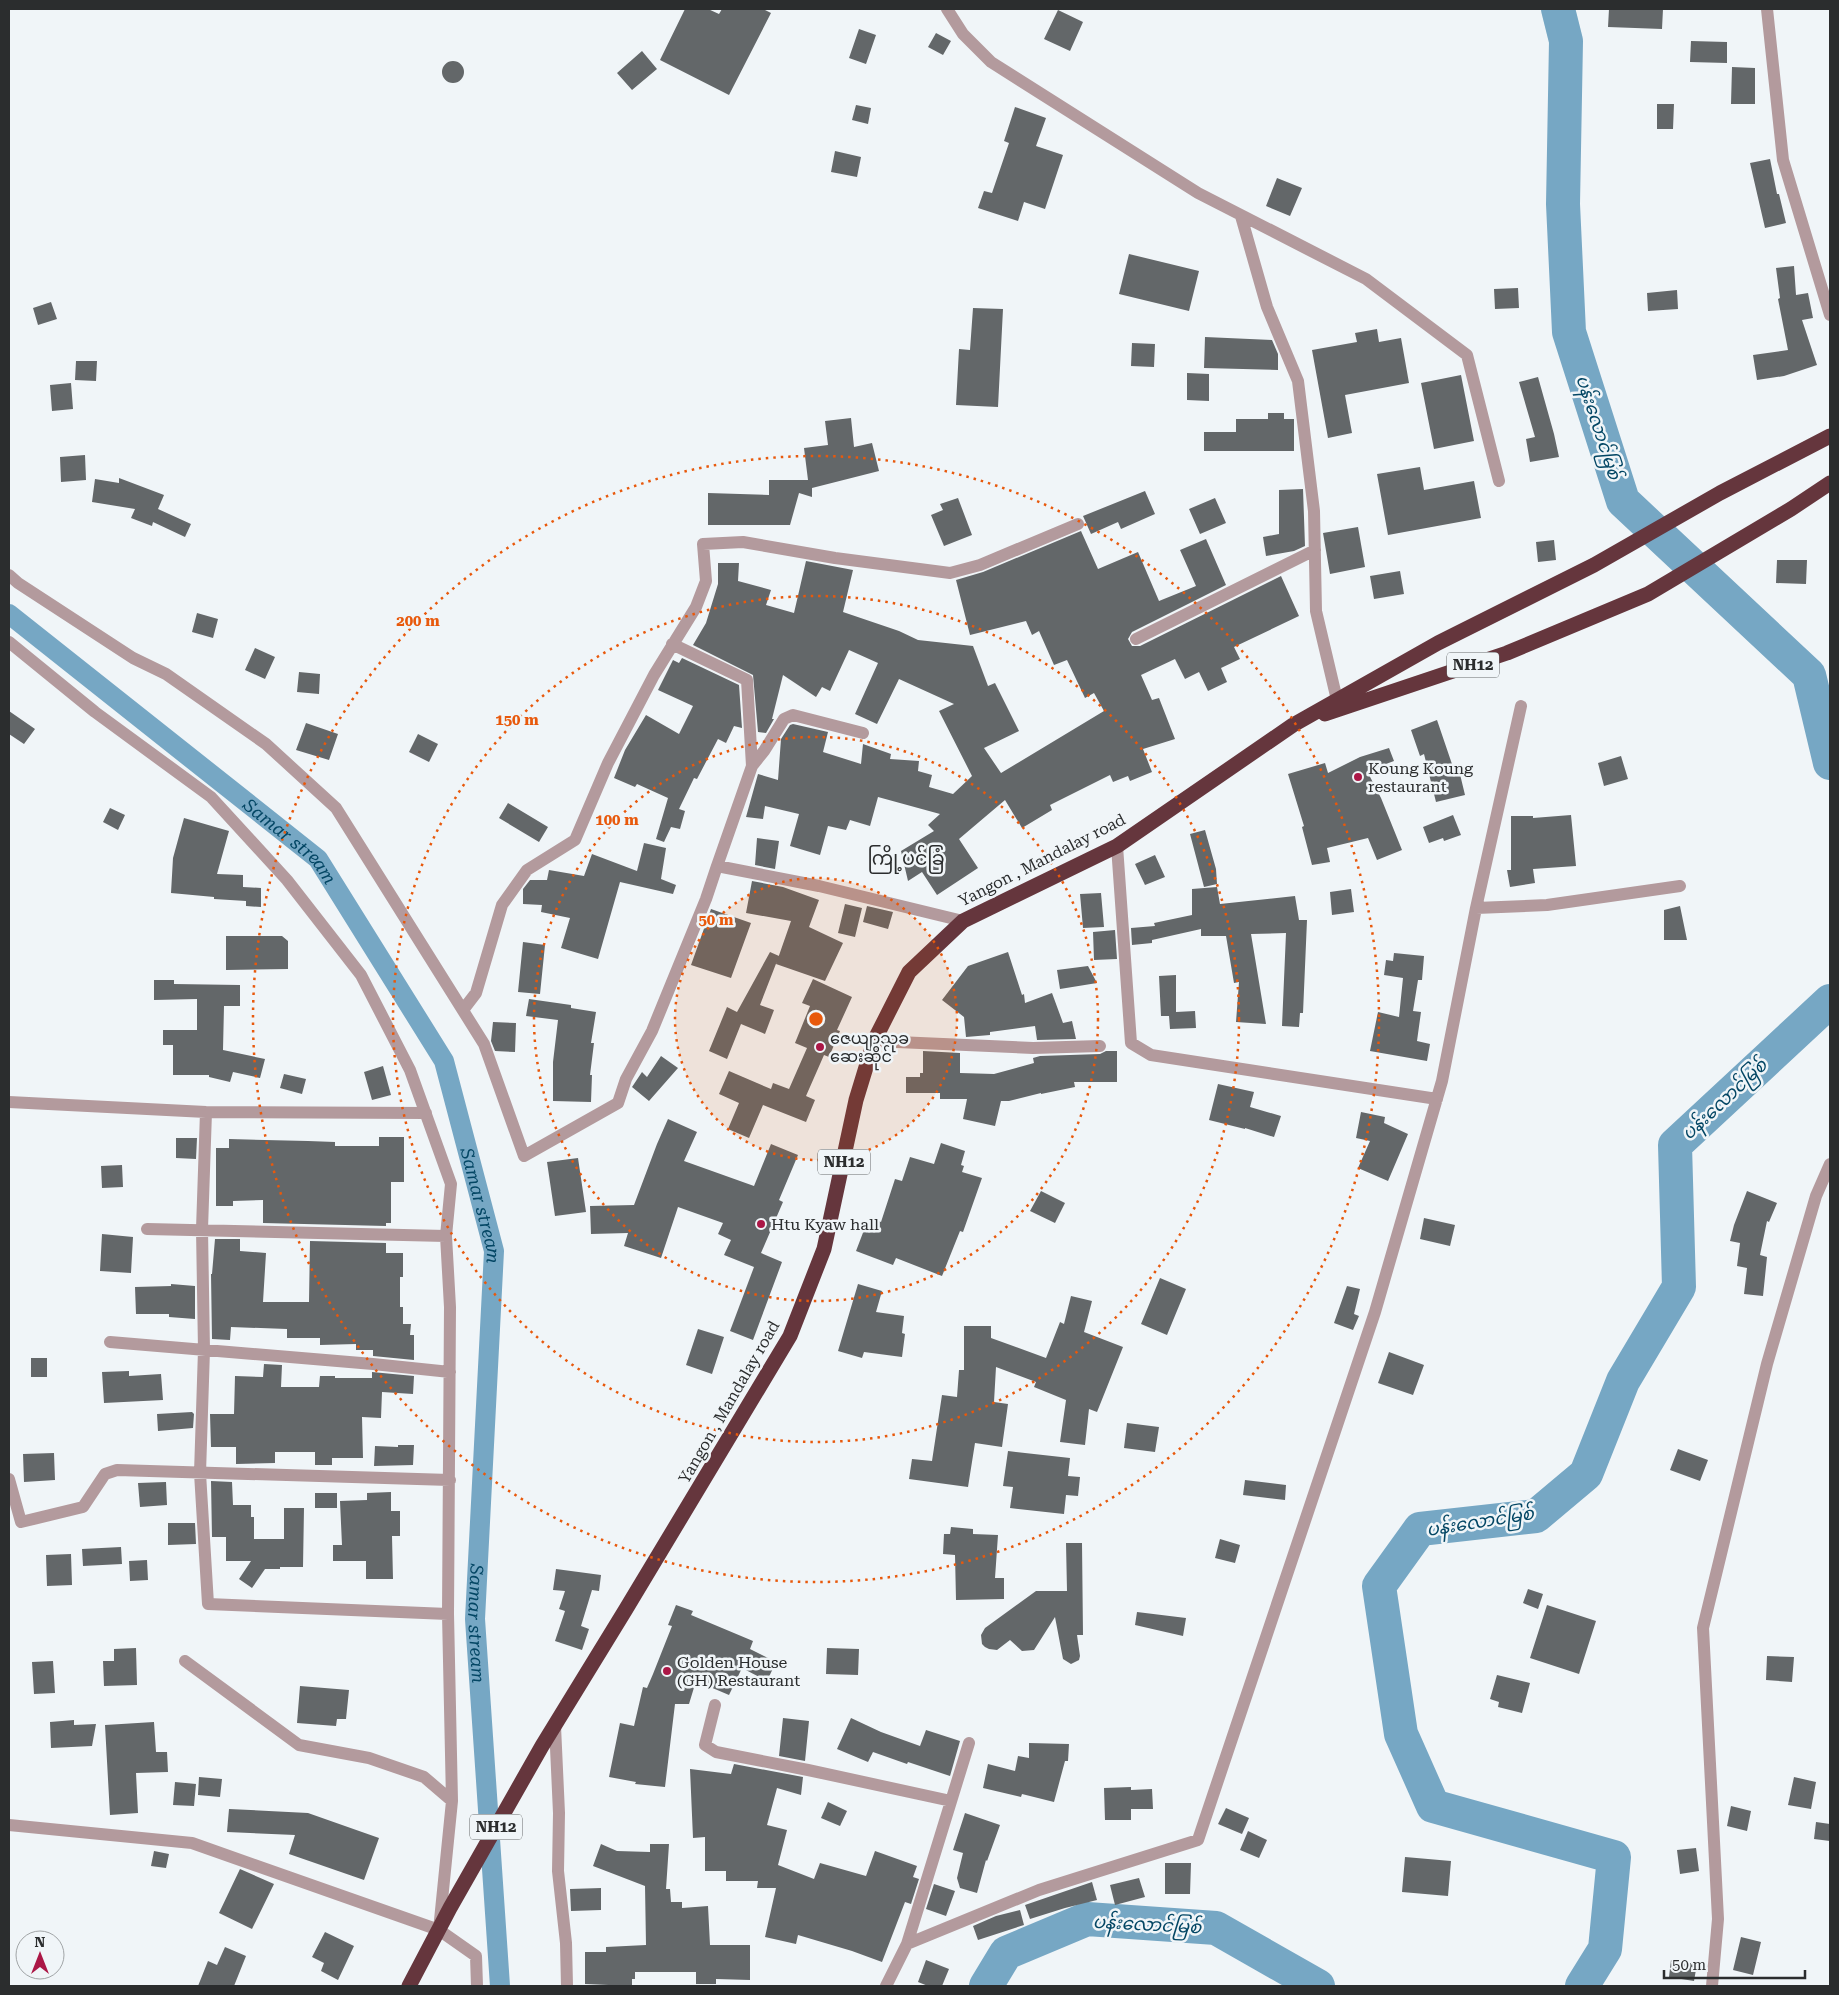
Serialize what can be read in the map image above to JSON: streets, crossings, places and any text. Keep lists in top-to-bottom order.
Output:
{
  "streets": {
    "highway": ["NH12", "Yangon , Mandalay road"]
  },
  "crossings": [
    ["NH12", "Yangon , Mandalay road"]
  ],
  "districts": ["ကြို့ပင်ခြံ"],
  "water": ["ပန်းလောင်မြစ်", "Samar stream"],
  "places": [
    "Koung Koung restaurant",
    "ဇေယျာသုခ ဆေးဆိုင်",
    "Htu Kyaw hall",
    "Golden House (GH) Restaurant"
  ],
  "scale_bar": "50 m",
  "north": "top",
  "rings": [
    "200 m",
    "150 m",
    "100 m",
    "50 m"
  ]
}
